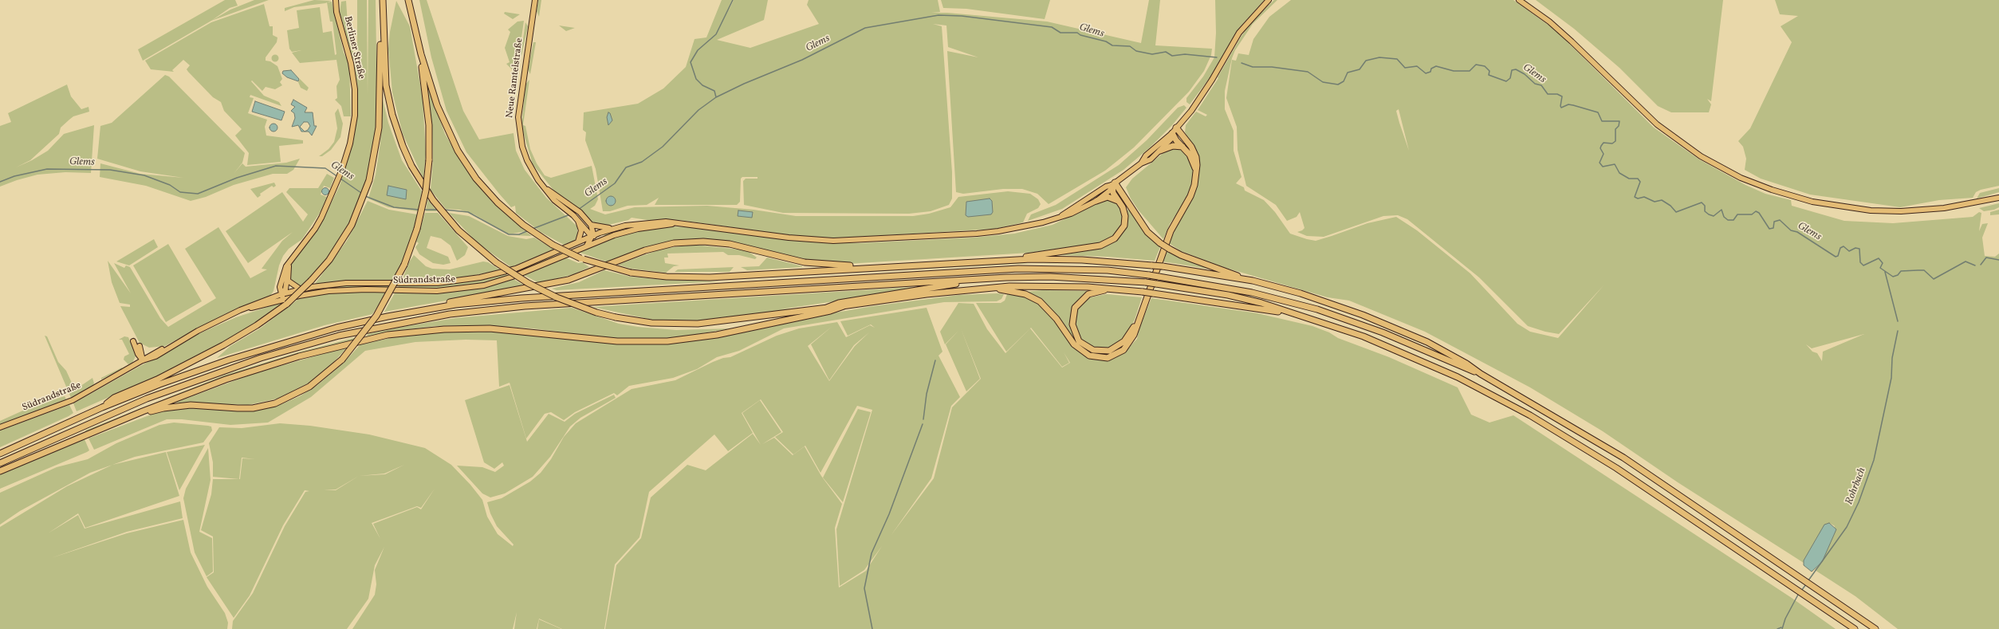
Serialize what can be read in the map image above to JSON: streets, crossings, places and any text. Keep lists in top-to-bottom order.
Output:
{
  "streets": {
    "main road": ["Berliner Straße", "Neue Ramtelstraße", "Südrandstraße"]
  },
  "crossings": [
    ["Berliner Straße", "Südrandstraße"],
    ["Neue Ramtelstraße", "Südrandstraße"]
  ],
  "water": ["Glems", "Rohrbach"]
}
